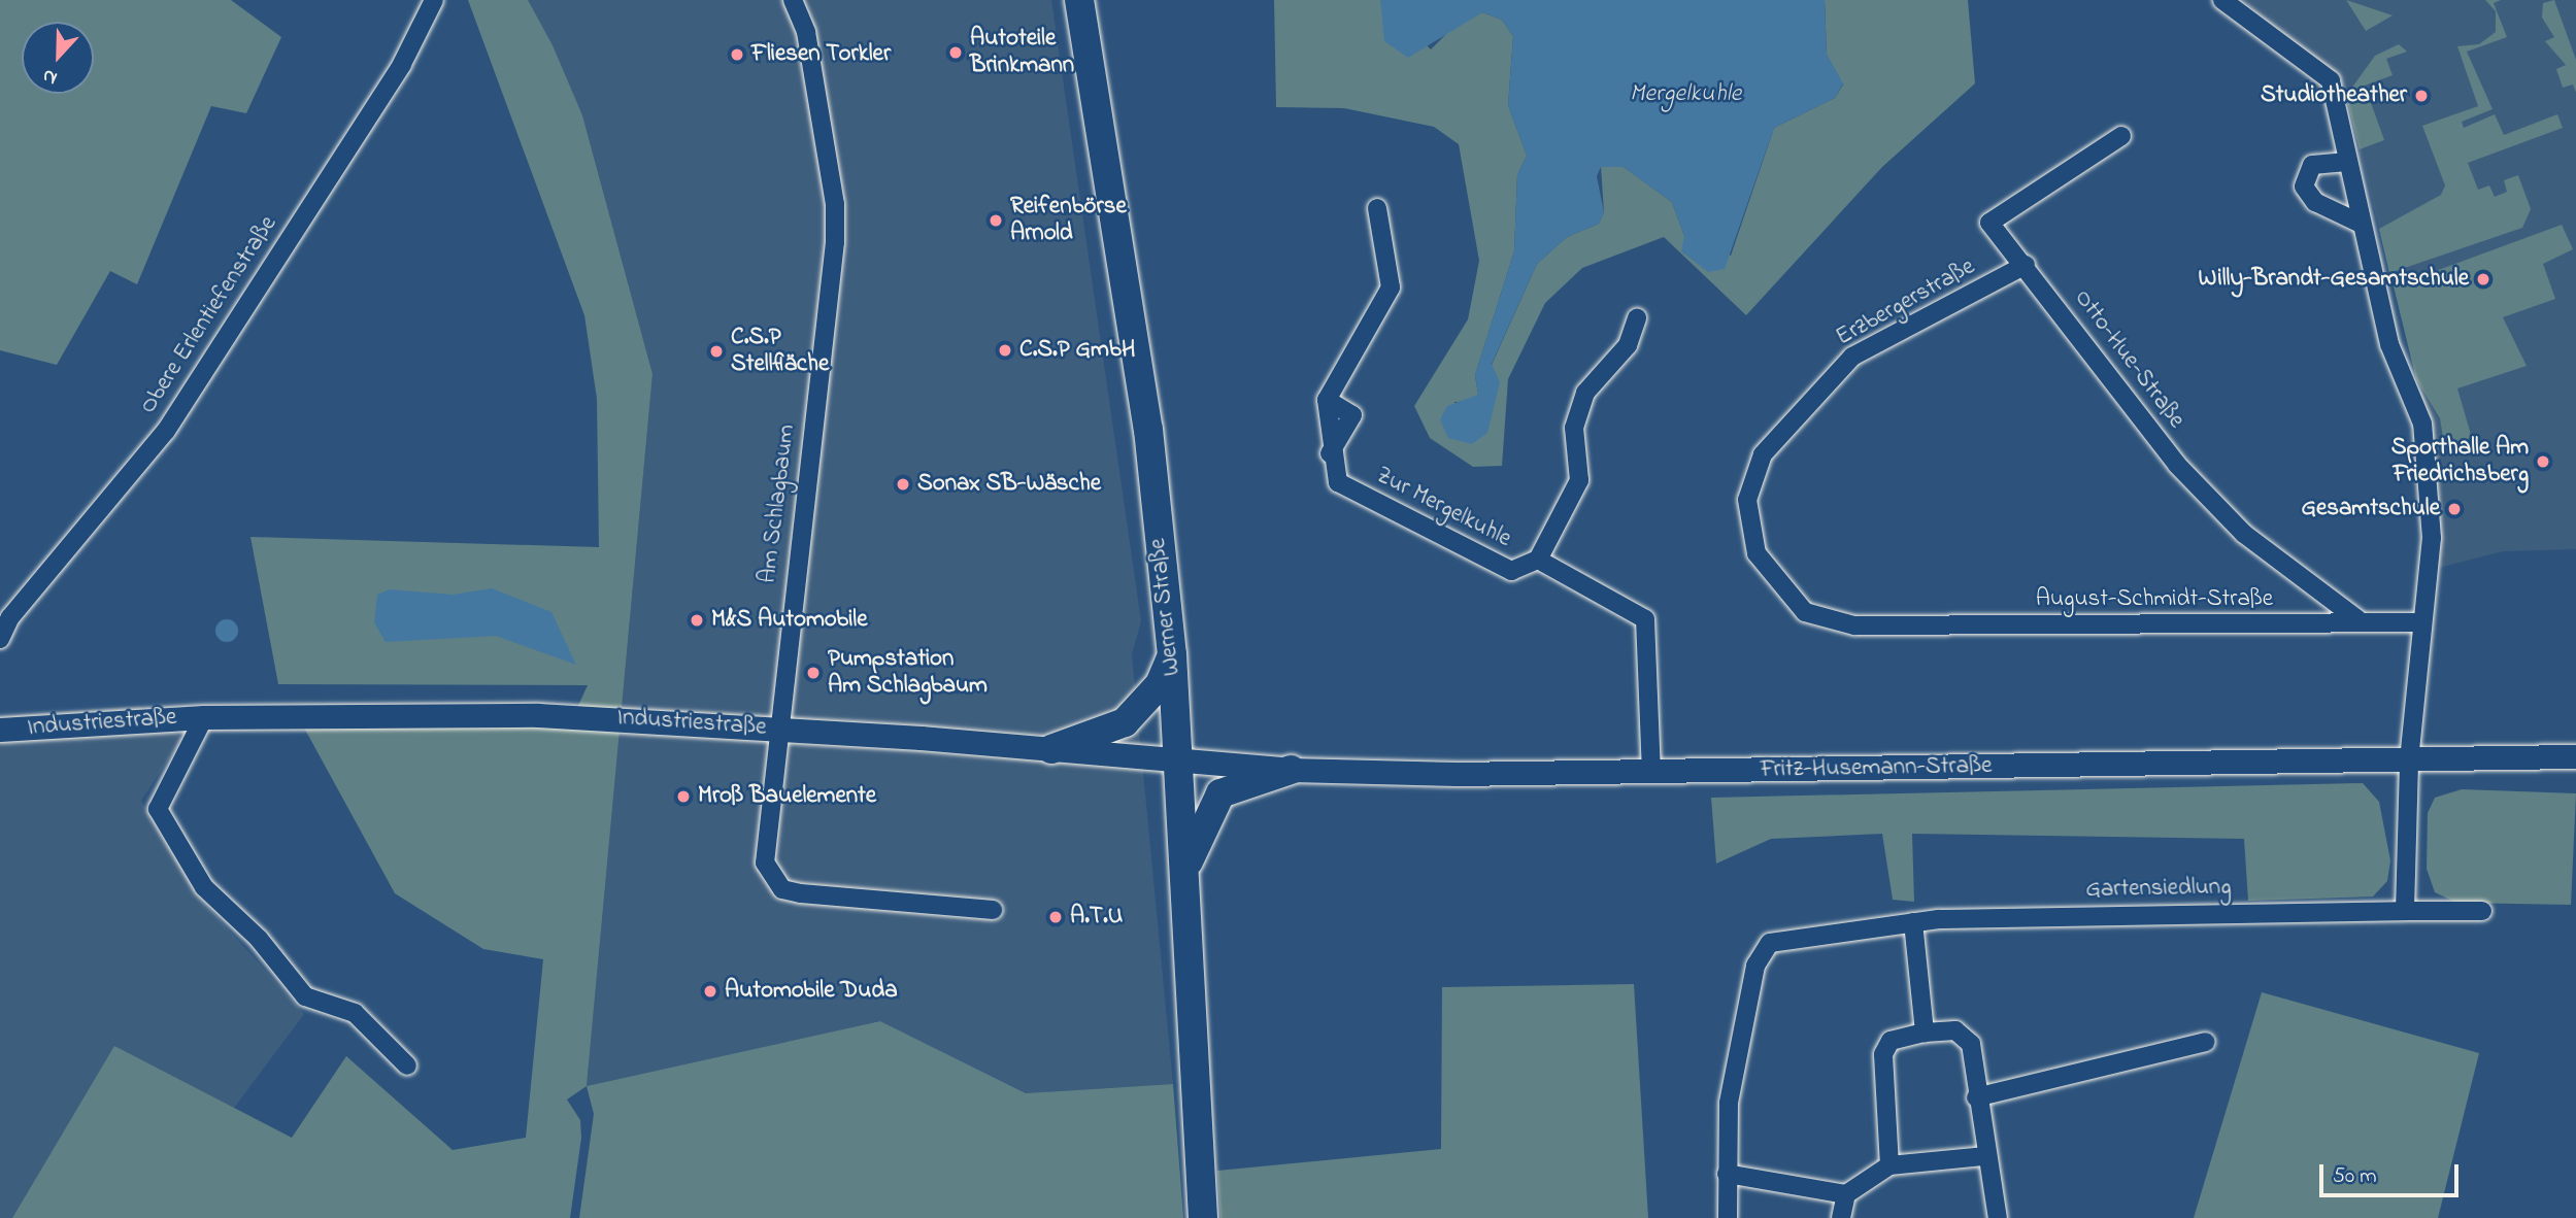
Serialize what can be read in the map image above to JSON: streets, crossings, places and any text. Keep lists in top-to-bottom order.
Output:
{
  "streets": {
    "main road": ["Werner Straße"],
    "street": [
      "Erzbergerstraße",
      "Obere Erlentiefenstraße",
      "Otto-Hue-Straße",
      "Am Schlagbaum",
      "Zur Mergelkuhle",
      "August-Schmidt-Straße",
      "Industriestraße",
      "Fritz-Husemann-Straße",
      "Gartensiedlung"
    ]
  },
  "crossings": [
    ["Erzbergerstraße", "Otto-Hue-Straße"],
    ["Erzbergerstraße", "August-Schmidt-Straße"],
    ["Otto-Hue-Straße", "August-Schmidt-Straße"],
    ["Am Schlagbaum", "Industriestraße"],
    ["Zur Mergelkuhle", "Fritz-Husemann-Straße"],
    ["Werner Straße", "Industriestraße"],
    ["Werner Straße", "Fritz-Husemann-Straße"],
    ["Industriestraße", "Fritz-Husemann-Straße"]
  ],
  "water": ["Mergelkuhle"],
  "places": [
    "Autoteile Brinkmann",
    "Fliesen Torkler",
    "Studiotheather",
    "Reifenbörse Arnold",
    "Willy-Brandt-Gesamtschule",
    "C.S.P GmbH",
    "C.S.P Stellfläche",
    "Sporthalle Am Friedrichsberg",
    "Sonax SB-Wäsche",
    "Gesamtschule",
    "M&S Automobile",
    "Pumpstation Am Schlagbaum",
    "Mroß Bauelemente",
    "A.T.U",
    "Automobile Duda"
  ],
  "scale_bar": "50 m",
  "north": "bottom"
}
